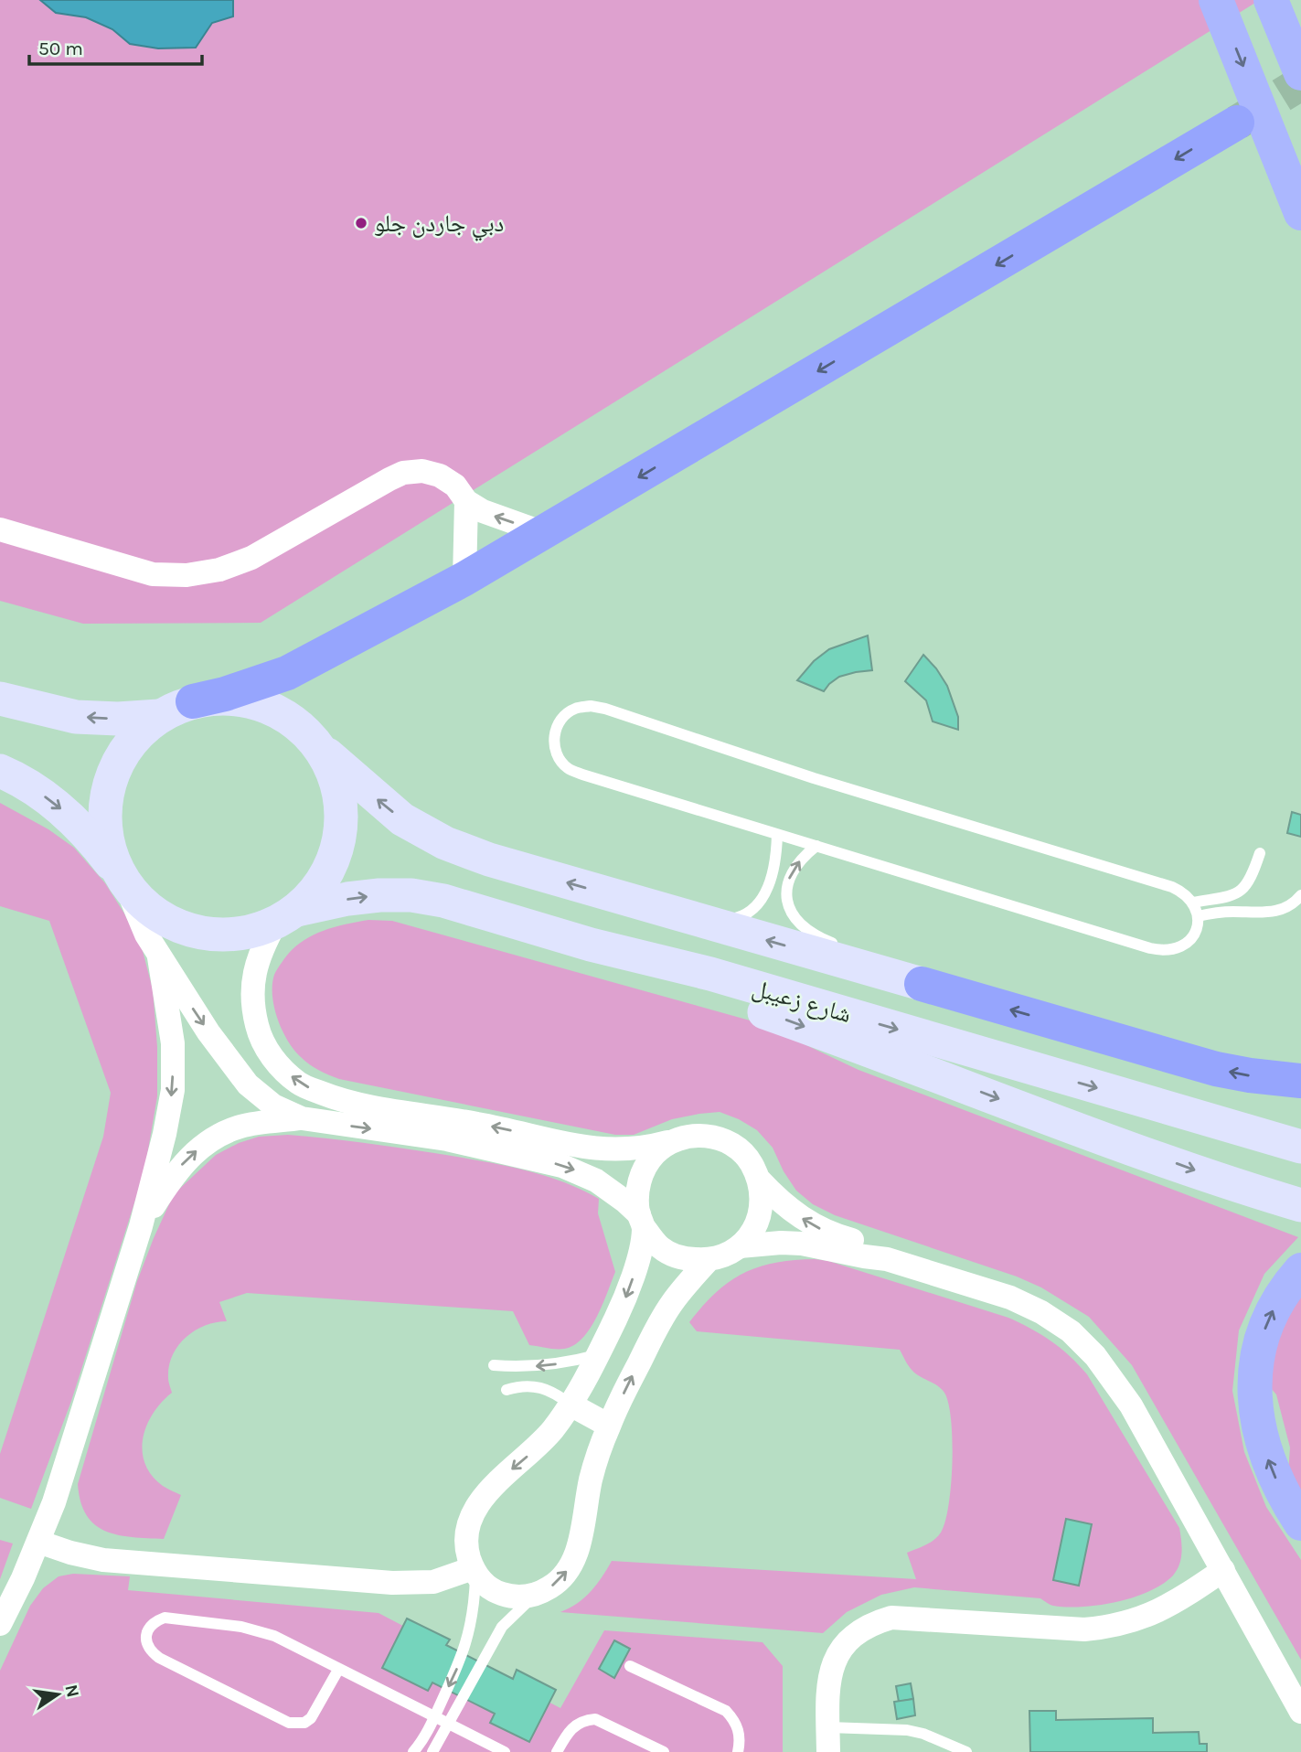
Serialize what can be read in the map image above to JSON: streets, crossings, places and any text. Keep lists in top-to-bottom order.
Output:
{
  "streets": {
    "main road": ["شارع زعيبل"]
  },
  "places": ["دبي جاردن جلو"],
  "scale_bar": "50 m",
  "north": "right"
}
